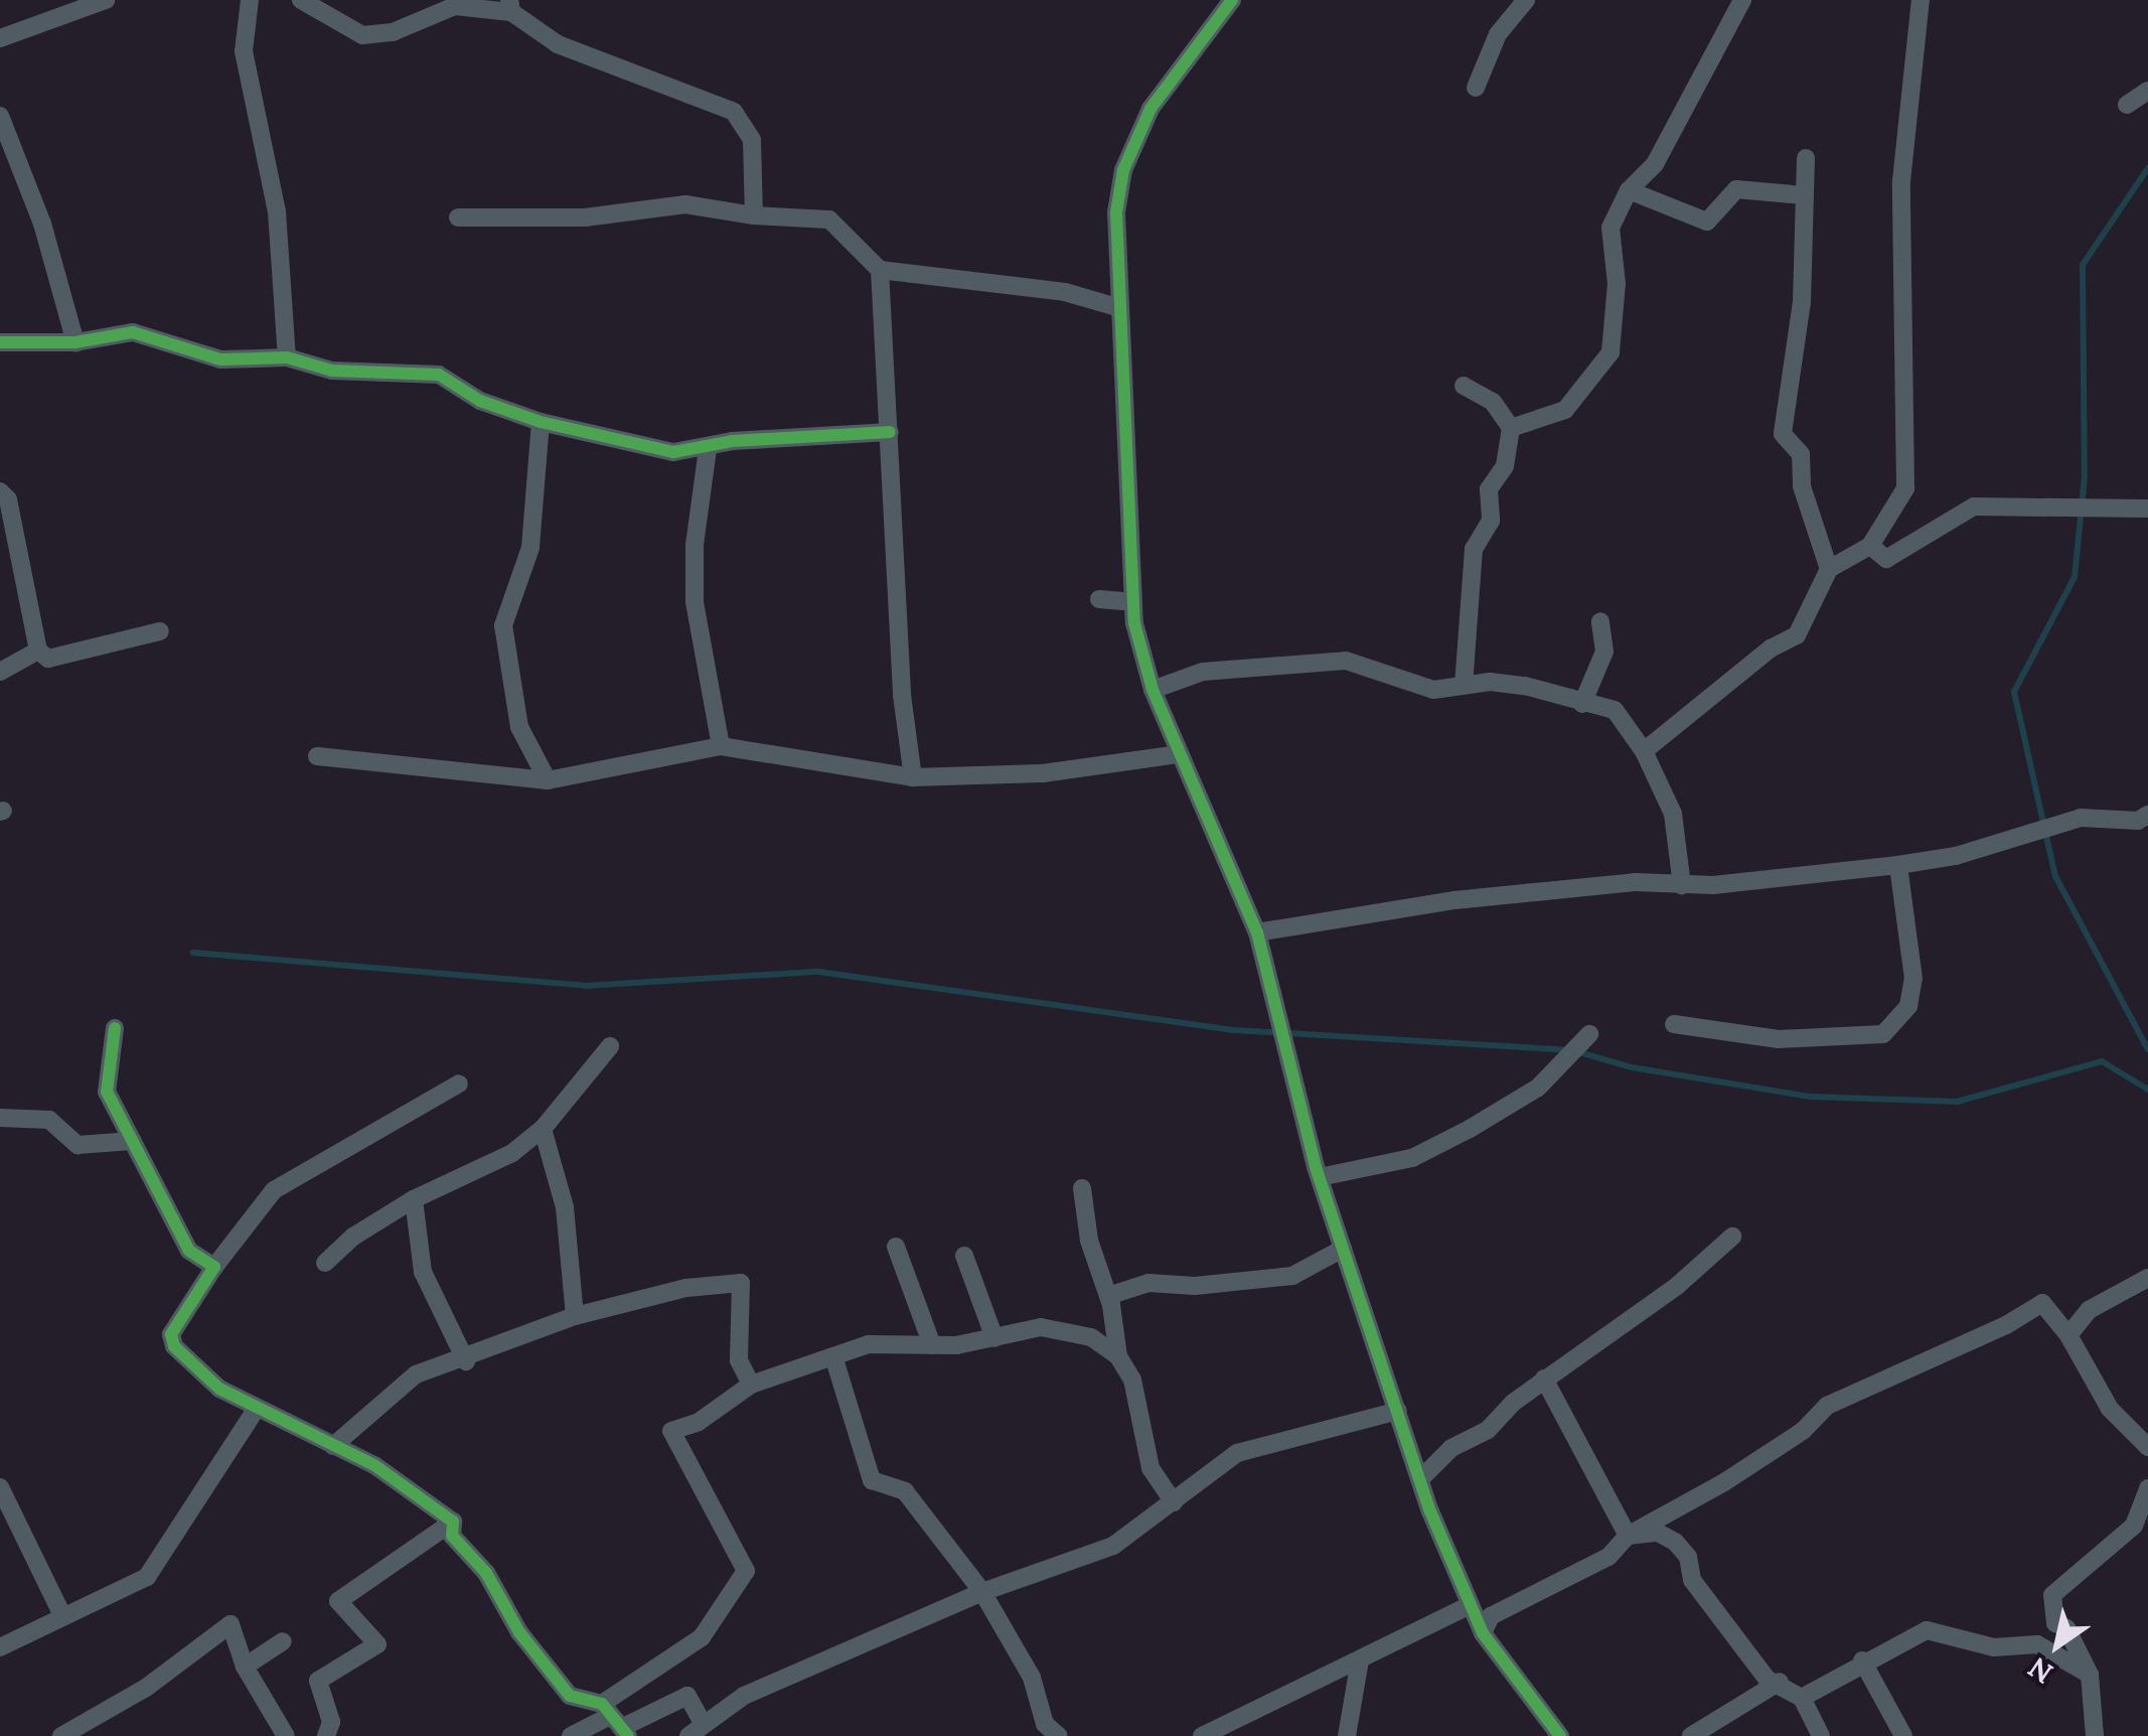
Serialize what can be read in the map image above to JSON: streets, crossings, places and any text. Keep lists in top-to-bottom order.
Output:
{
  "north": "bottom left"
}
